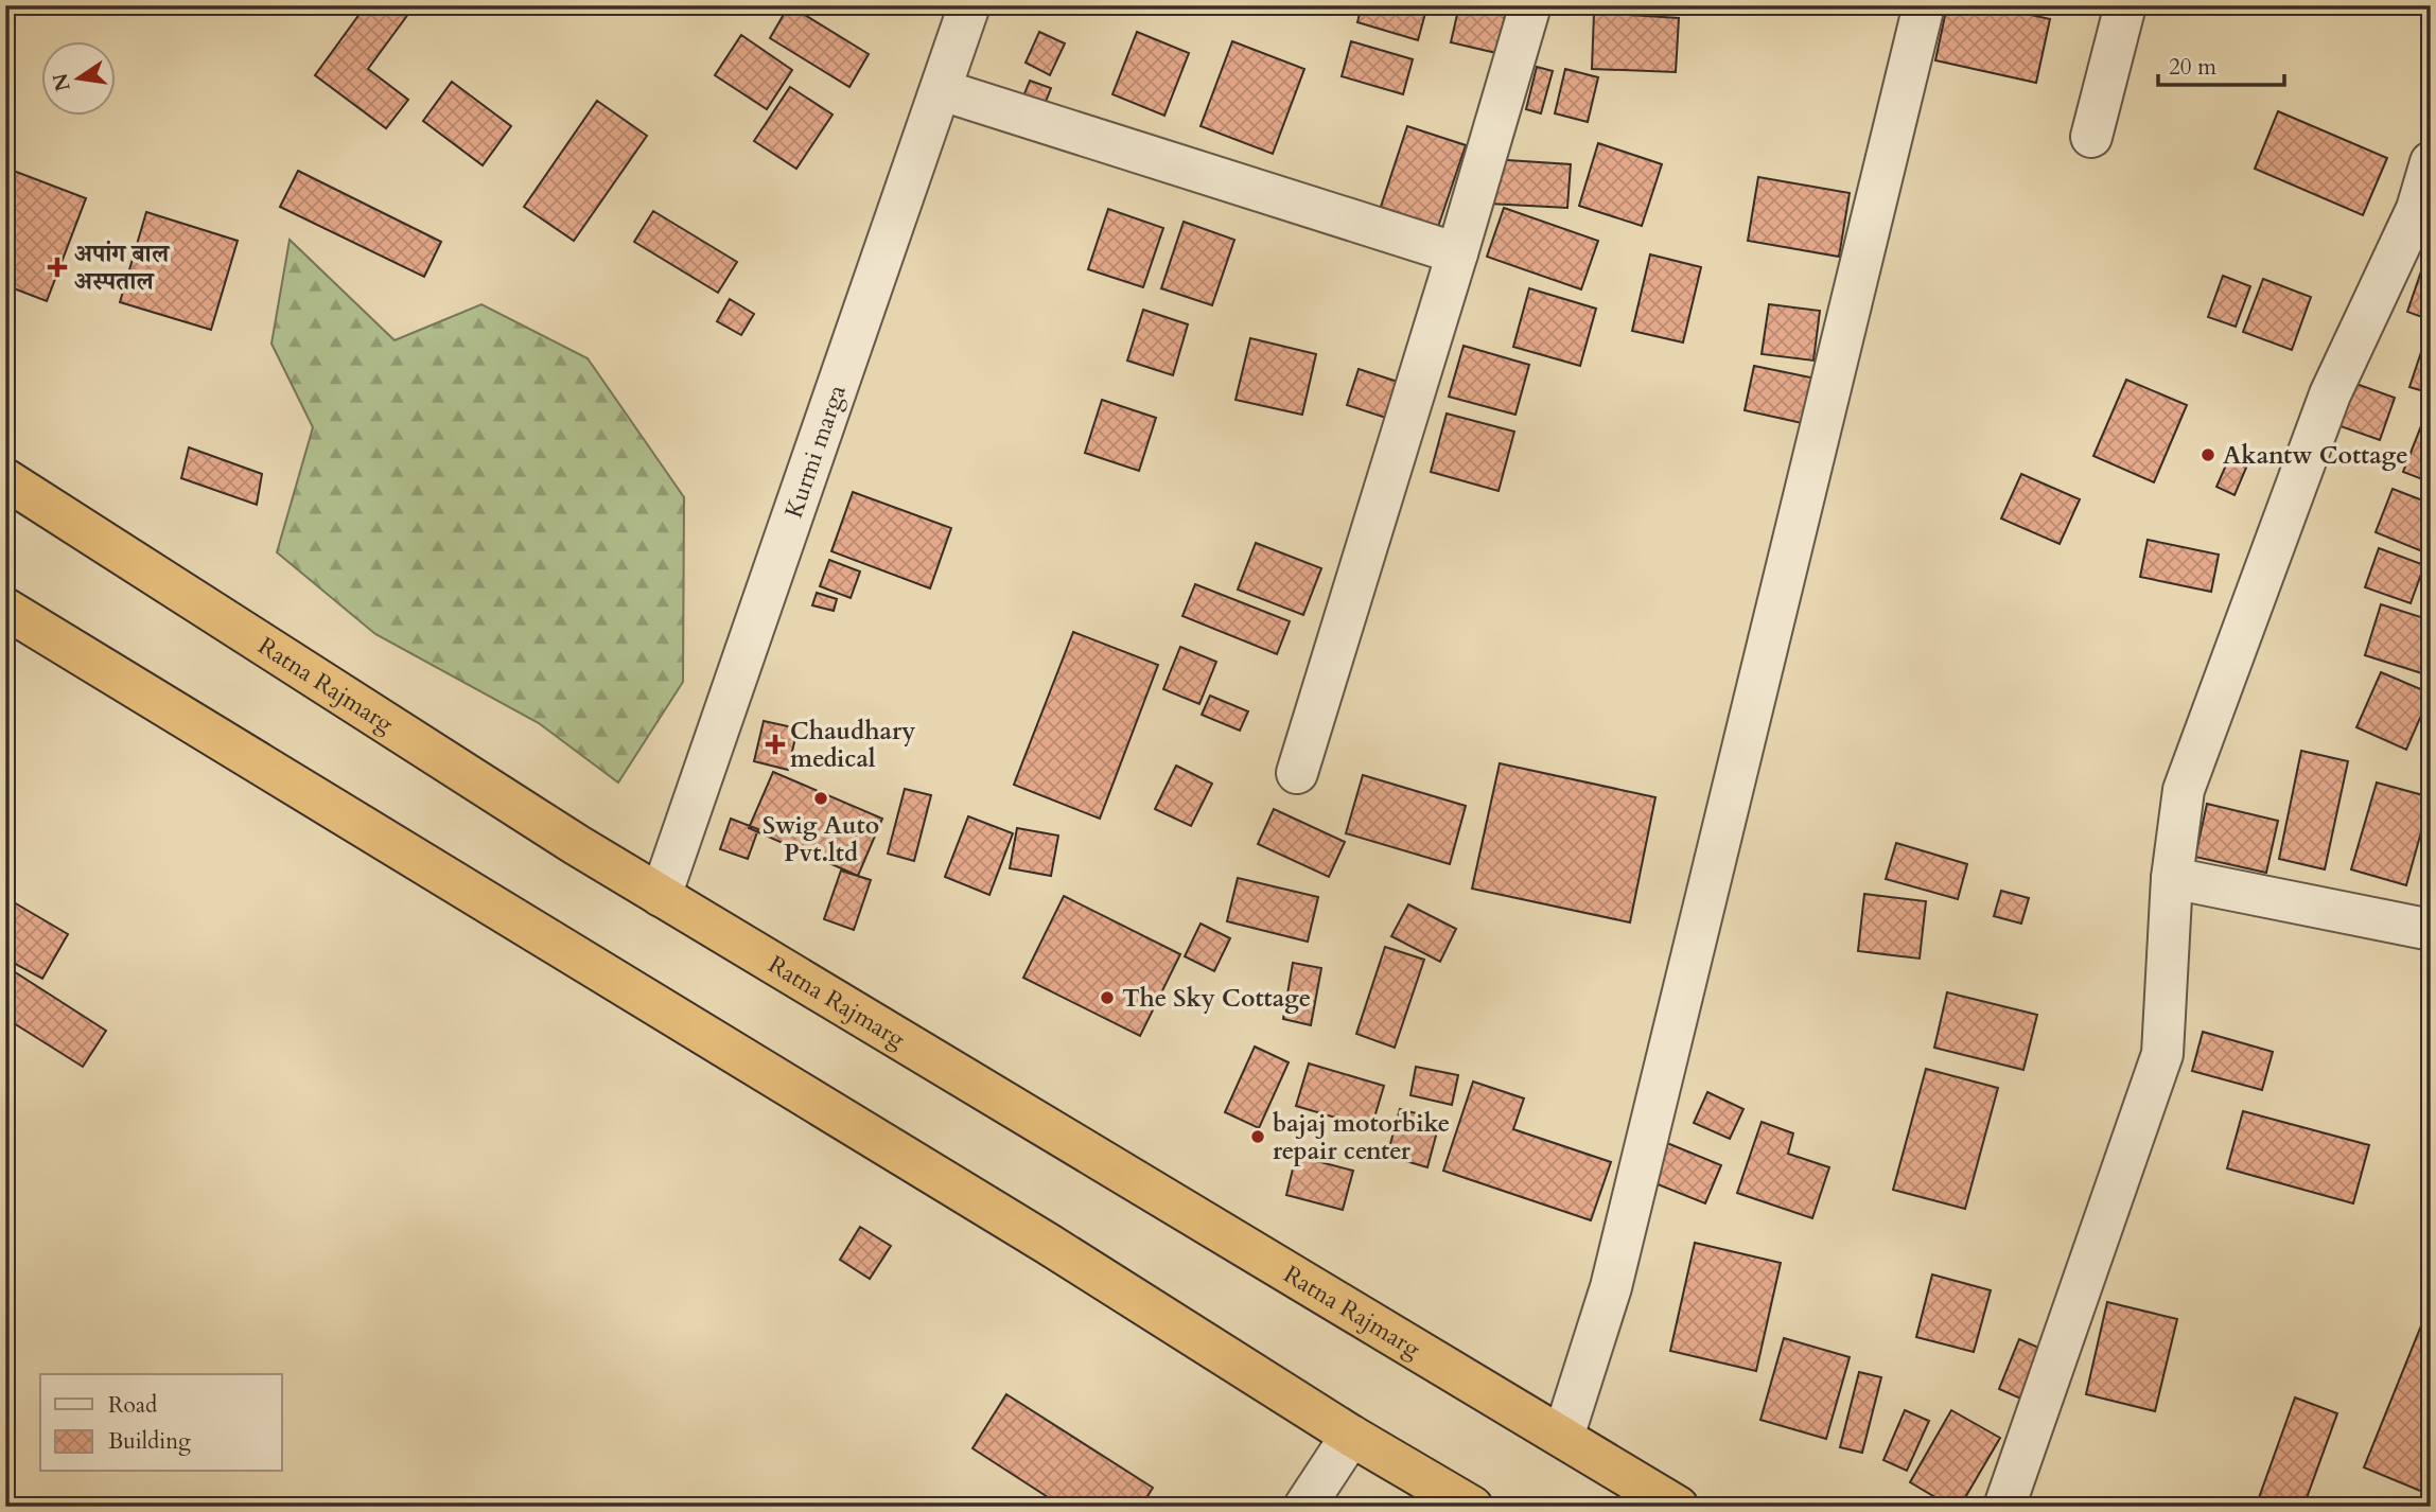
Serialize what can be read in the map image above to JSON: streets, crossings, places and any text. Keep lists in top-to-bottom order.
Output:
{
  "streets": {
    "highway": ["Ratna Rajmarg"],
    "street": ["Kurmi marga"]
  },
  "crossings": [
    ["Kurmi marga", "Ratna Rajmarg"]
  ],
  "places": {
    "health": ["अपांग बाल अस्पताल", "Chaudhary medical"],
    "other": [
      "Akantw Cottage",
      "Swig Auto Pvt.ltd",
      "The Sky Cottage",
      "bajaj motorbike repair center"
    ]
  },
  "legend": ["Road", "Building"],
  "scale_bar": "20 m",
  "north": "left"
}
